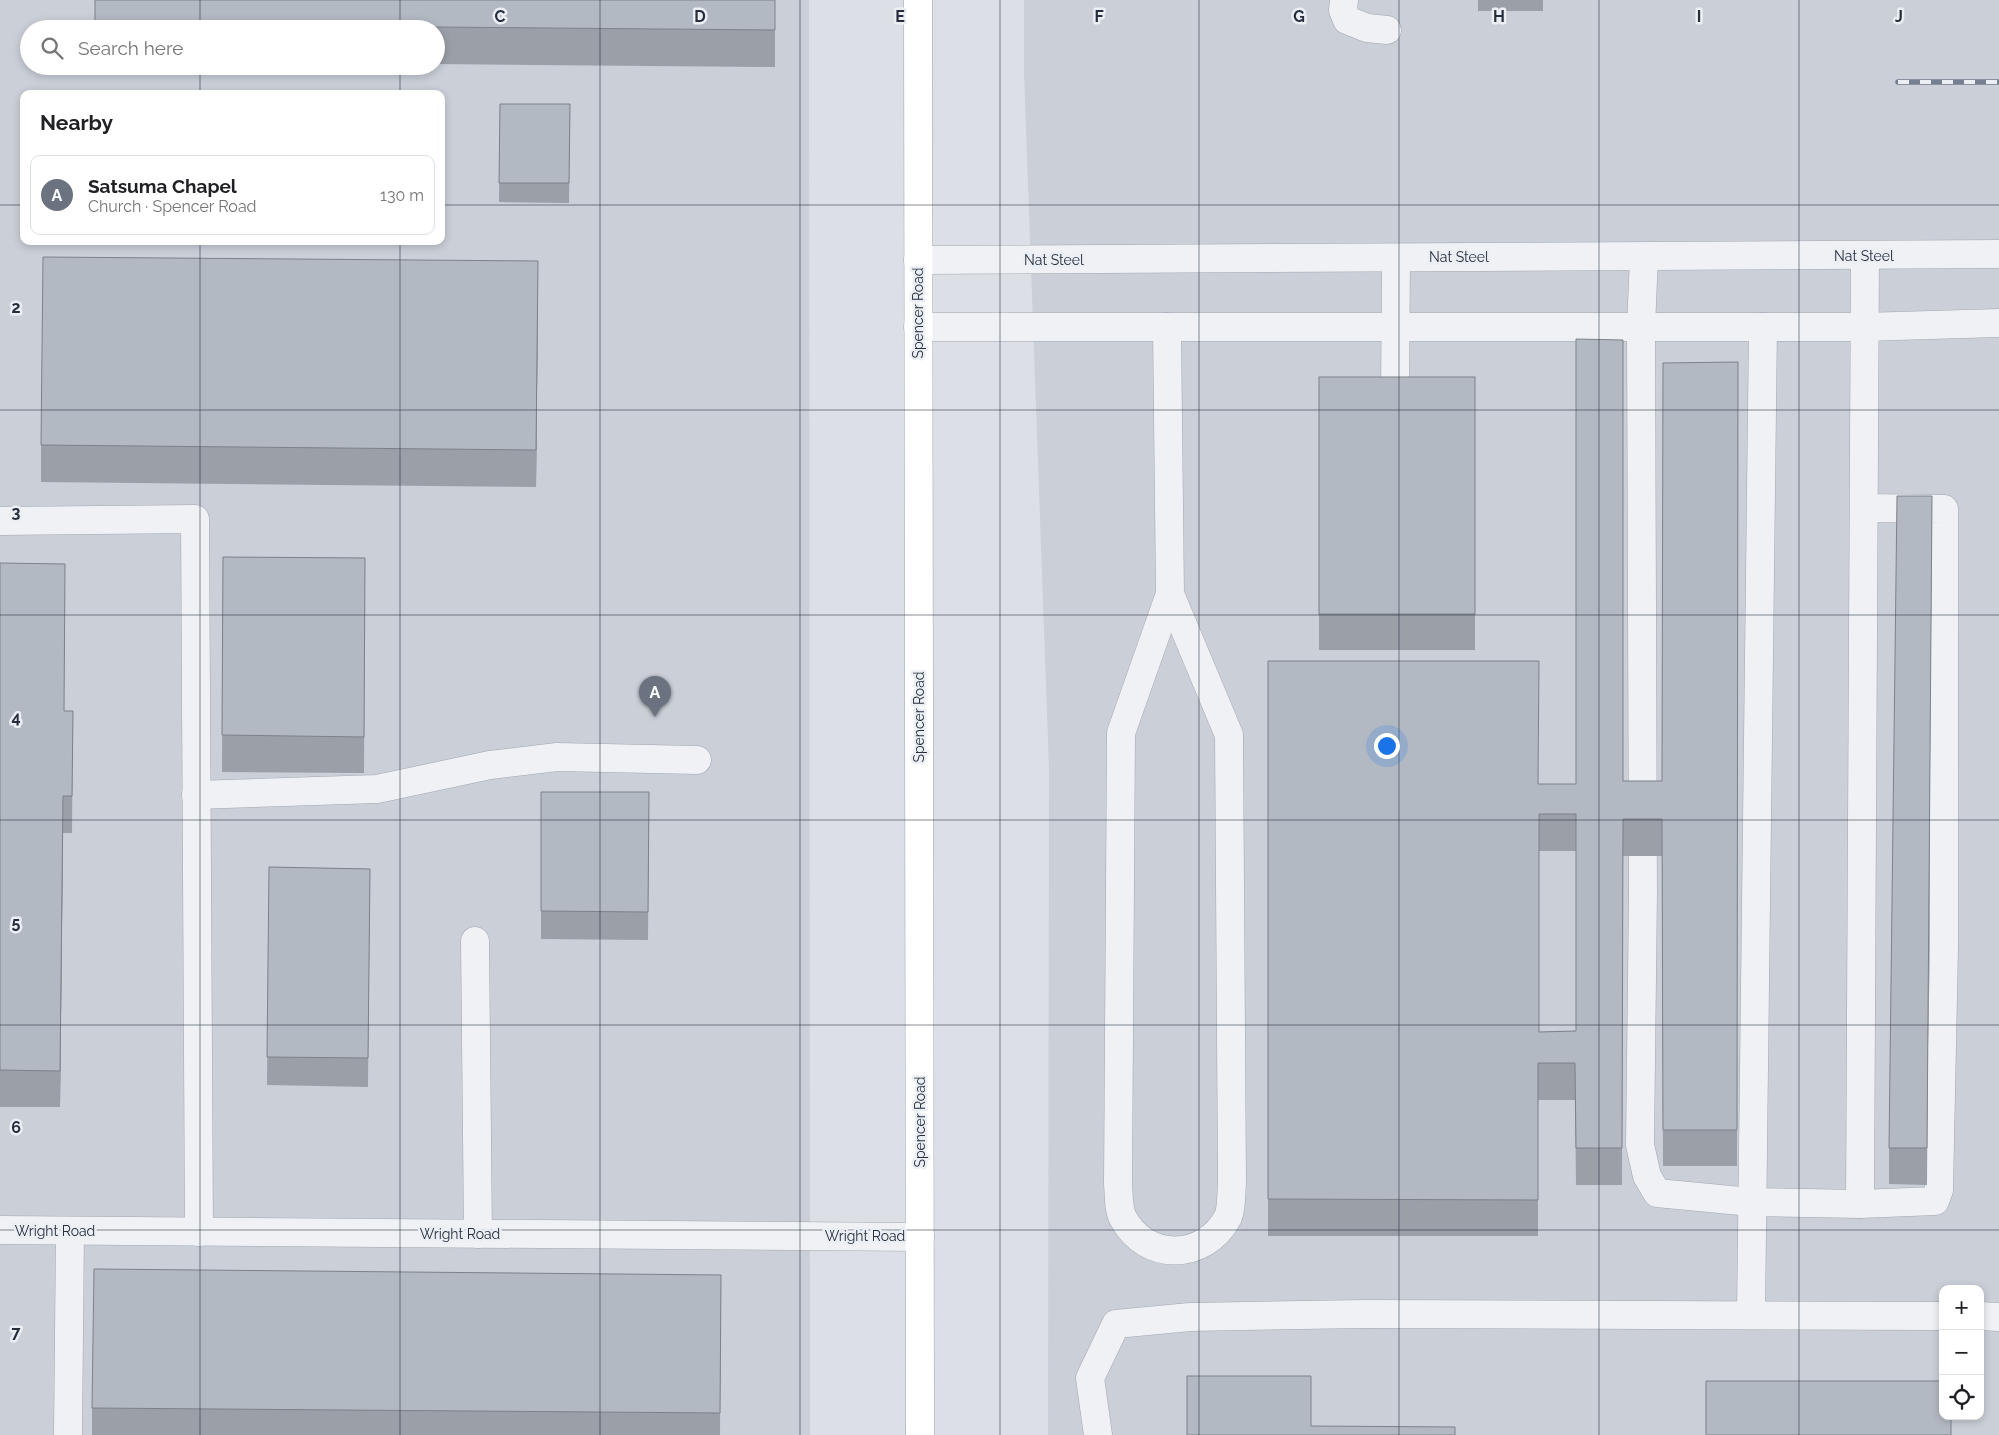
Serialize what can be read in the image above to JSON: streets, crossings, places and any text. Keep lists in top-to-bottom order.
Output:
{
  "streets": {
    "main road": ["Spencer Road"],
    "street": ["Nat Steel", "Wright Road"]
  },
  "crossings": [
    ["Nat Steel", "Spencer Road"],
    ["Spencer Road", "Wright Road"]
  ],
  "page": {
    "search": "Search here",
    "heading": "Nearby",
    "list": [
      {
        "mark": "A",
        "name": "Satsuma Chapel",
        "note": "Church · Spencer Road",
        "value": "130 m"
      }
    ],
    "pins": "A",
    "map_buttons": ["+", "−"]
  },
  "grid": {
    "columns": [
      "C",
      "D",
      "E",
      "F",
      "G",
      "H",
      "I",
      "J"
    ],
    "rows": [
      "2",
      "3",
      "4",
      "5",
      "6",
      "7"
    ]
  }
}
